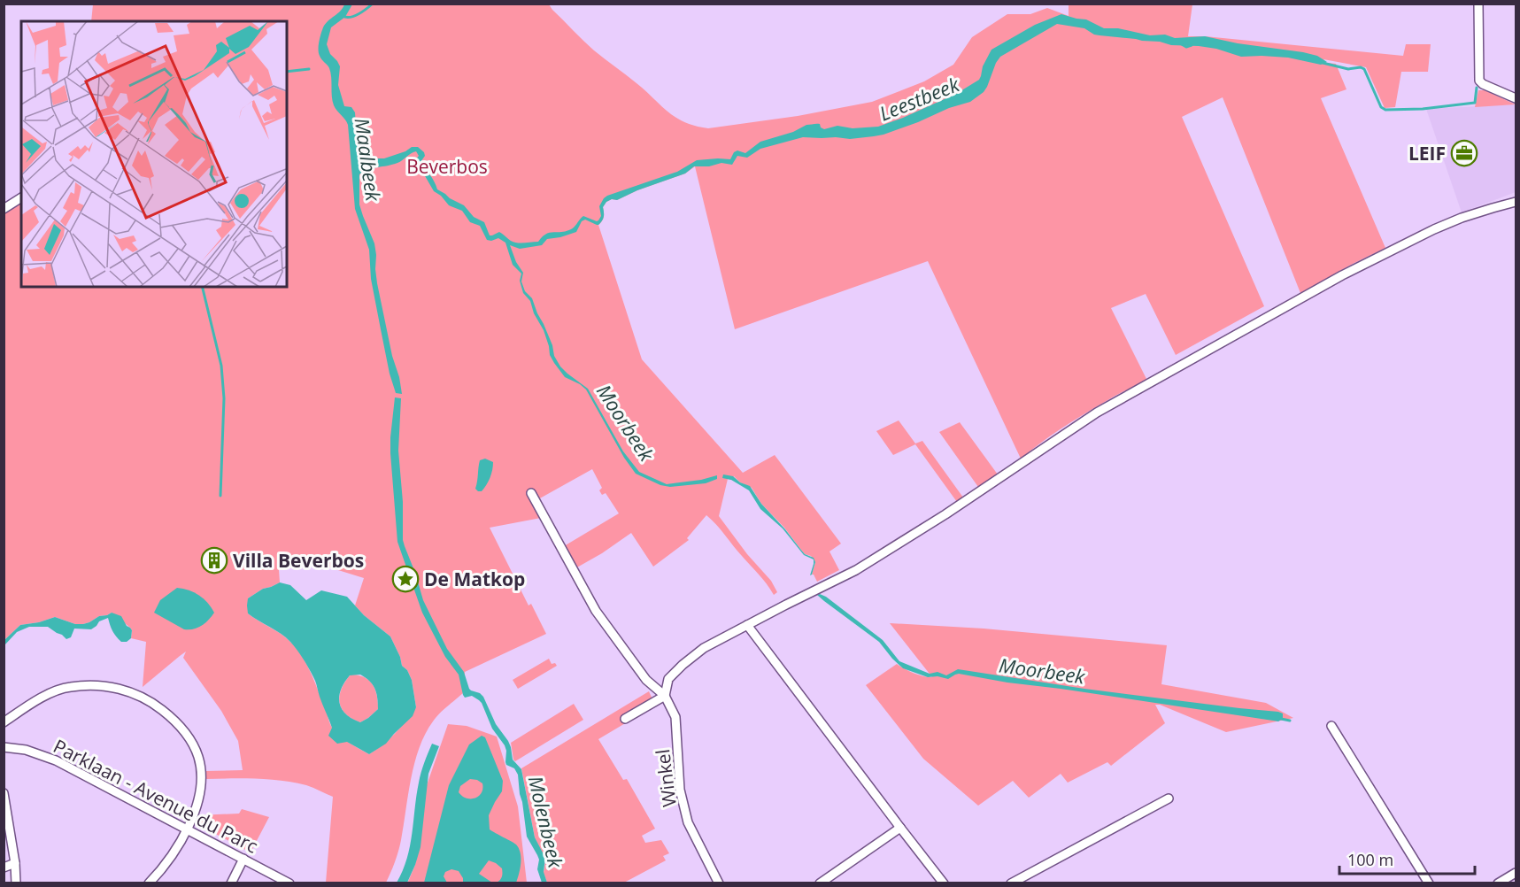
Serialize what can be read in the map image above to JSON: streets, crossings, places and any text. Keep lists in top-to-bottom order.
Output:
{
  "streets": {
    "street": ["Winkel", "Parklaan - Avenue du Parc"]
  },
  "water": [
    "Leestbeek",
    "Maalbeek",
    "Moorbeek",
    "Molenbeek"
  ],
  "parks": ["Beverbos"],
  "places": {
    "office": ["LEIF"],
    "building": ["Villa Beverbos"],
    "place": ["De Matkop"]
  },
  "scale_bar": "100 m"
}
